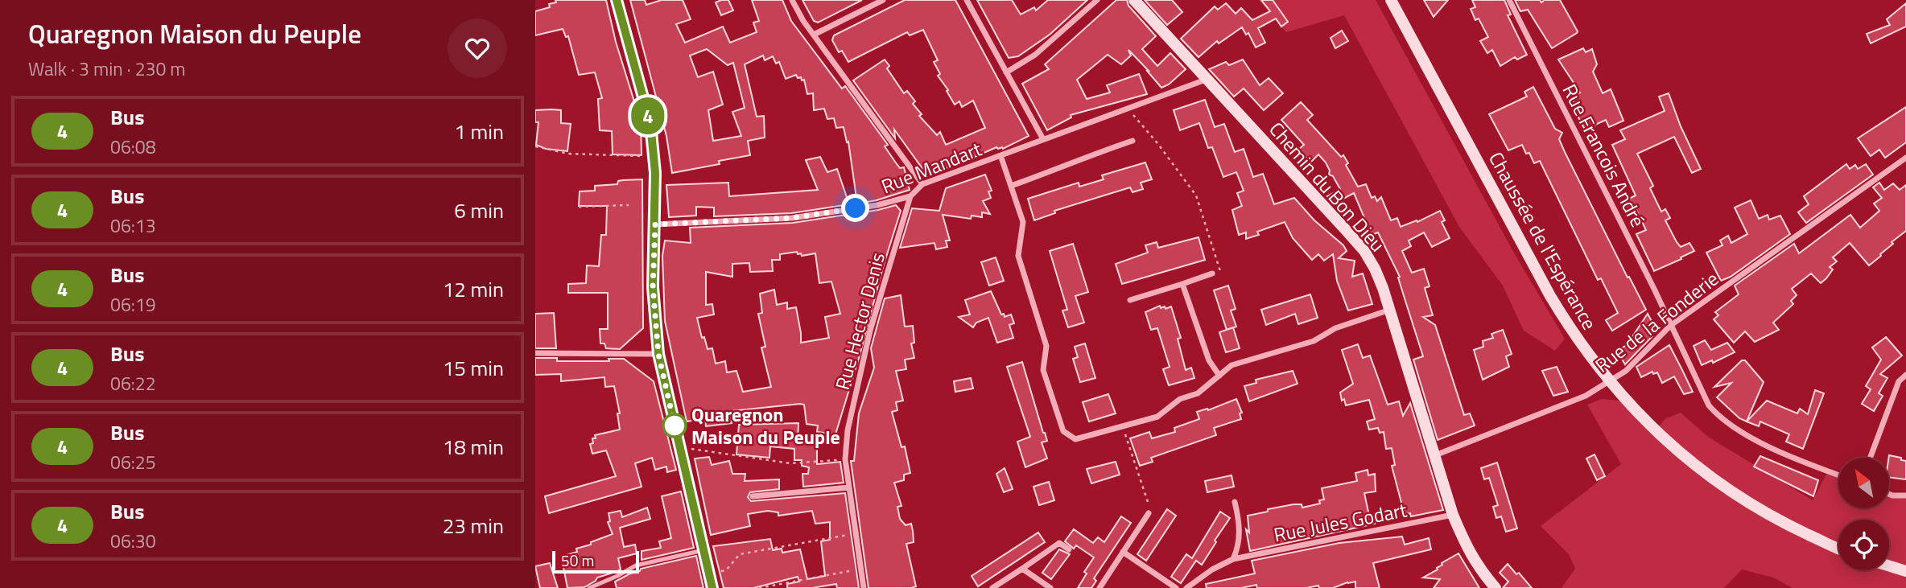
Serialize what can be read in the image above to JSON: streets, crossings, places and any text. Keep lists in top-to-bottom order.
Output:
{
  "streets": {
    "street": [
      "Rue Francois André",
      "Rue Mandart",
      "Chemin du Bon Dieu",
      "Chaussée de l'Espérance",
      "Rue Hector Denis",
      "Rue de la Fonderie",
      "Rue Jules Godart"
    ]
  },
  "crossings": [
    ["Rue Francois André", "Rue de la Fonderie"],
    ["Rue Mandart", "Chemin du Bon Dieu"],
    ["Rue Mandart", "Rue Hector Denis"],
    ["Chemin du Bon Dieu", "Rue de la Fonderie"],
    ["Chemin du Bon Dieu", "Rue Jules Godart"],
    ["Chaussée de l'Espérance", "Rue de la Fonderie"]
  ],
  "places": ["Quaregnon Maison du Peuple"],
  "lines": ["bus line 4"],
  "scale_bar": "50 m",
  "north": "top left",
  "page": {
    "heading": ["Quaregnon Maison du Peuple", "Walk · 3 min · 230 m"],
    "on_map": "4",
    "list": [
      {
        "mark": "4",
        "name": "Bus",
        "note": "06:08",
        "value": "1 min"
      },
      {
        "mark": "4",
        "name": "Bus",
        "note": "06:13",
        "value": "6 min"
      },
      {
        "mark": "4",
        "name": "Bus",
        "note": "06:19",
        "value": "12 min"
      },
      {
        "mark": "4",
        "name": "Bus",
        "note": "06:22",
        "value": "15 min"
      },
      {
        "mark": "4",
        "name": "Bus",
        "note": "06:25",
        "value": "18 min"
      },
      {
        "mark": "4",
        "name": "Bus",
        "note": "06:30",
        "value": "23 min"
      }
    ],
    "scale": "50 m"
  }
}
